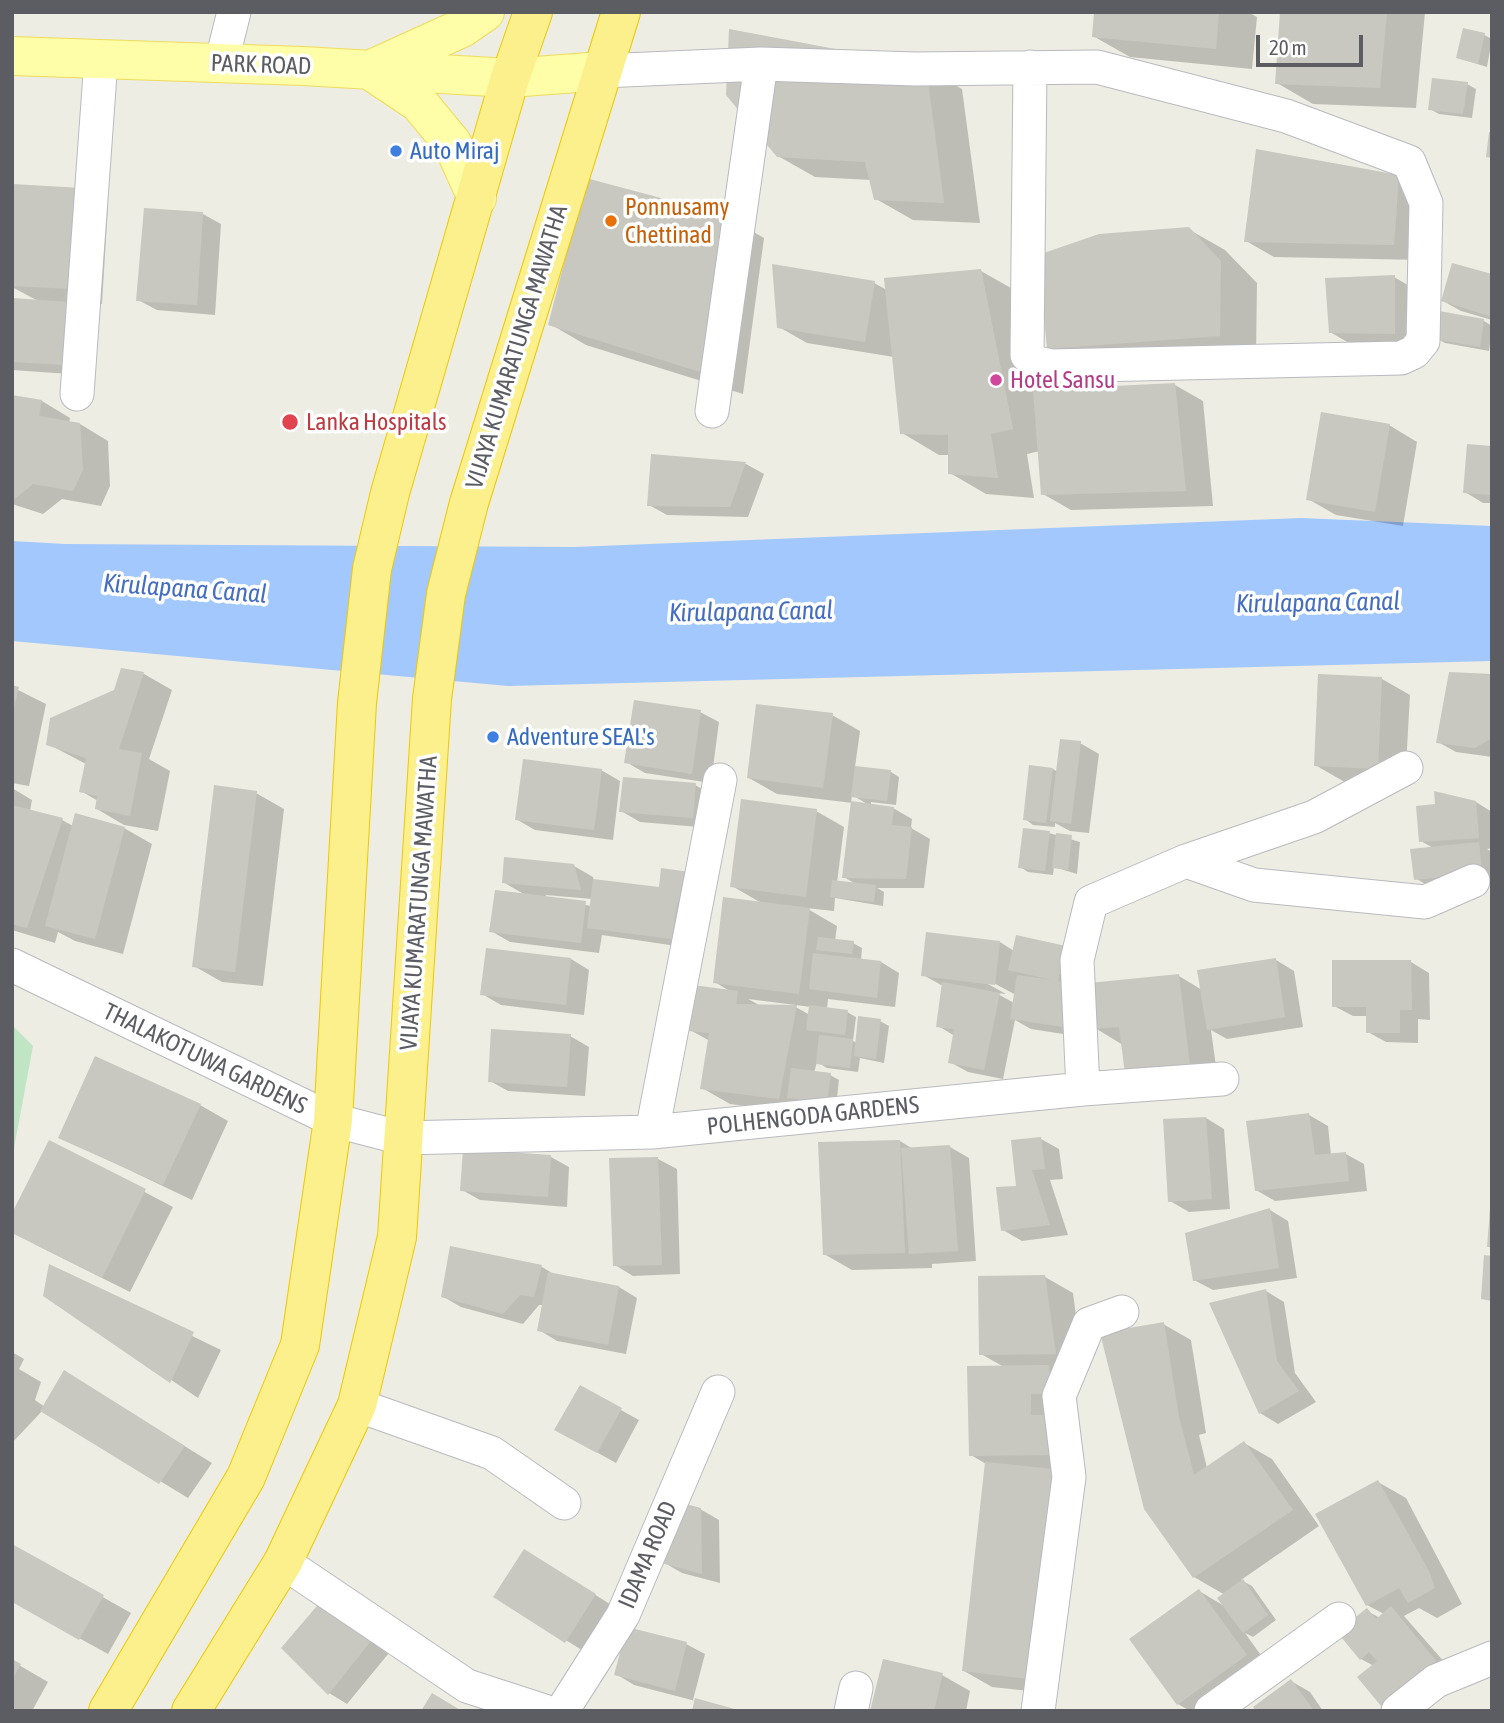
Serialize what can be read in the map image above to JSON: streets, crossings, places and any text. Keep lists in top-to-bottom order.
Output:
{
  "streets": {
    "highway": ["VIJAYA KUMARATUNGA MAWATHA"],
    "main road": ["PARK ROAD"],
    "street": ["THALAKOTUWA GARDENS", "POLHENGODA GARDENS", "IDAMA ROAD"]
  },
  "crossings": [
    ["PARK ROAD", "VIJAYA KUMARATUNGA MAWATHA"],
    ["VIJAYA KUMARATUNGA MAWATHA", "THALAKOTUWA GARDENS"],
    ["VIJAYA KUMARATUNGA MAWATHA", "POLHENGODA GARDENS"],
    ["THALAKOTUWA GARDENS", "POLHENGODA GARDENS"]
  ],
  "water": ["Kirulapana Canal"],
  "places": [
    "Auto Miraj",
    "Ponnusamy Chettinad",
    "Hotel Sansu",
    "Lanka Hospitals",
    "Adventure SEAL's"
  ],
  "scale_bar": "20 m"
}
